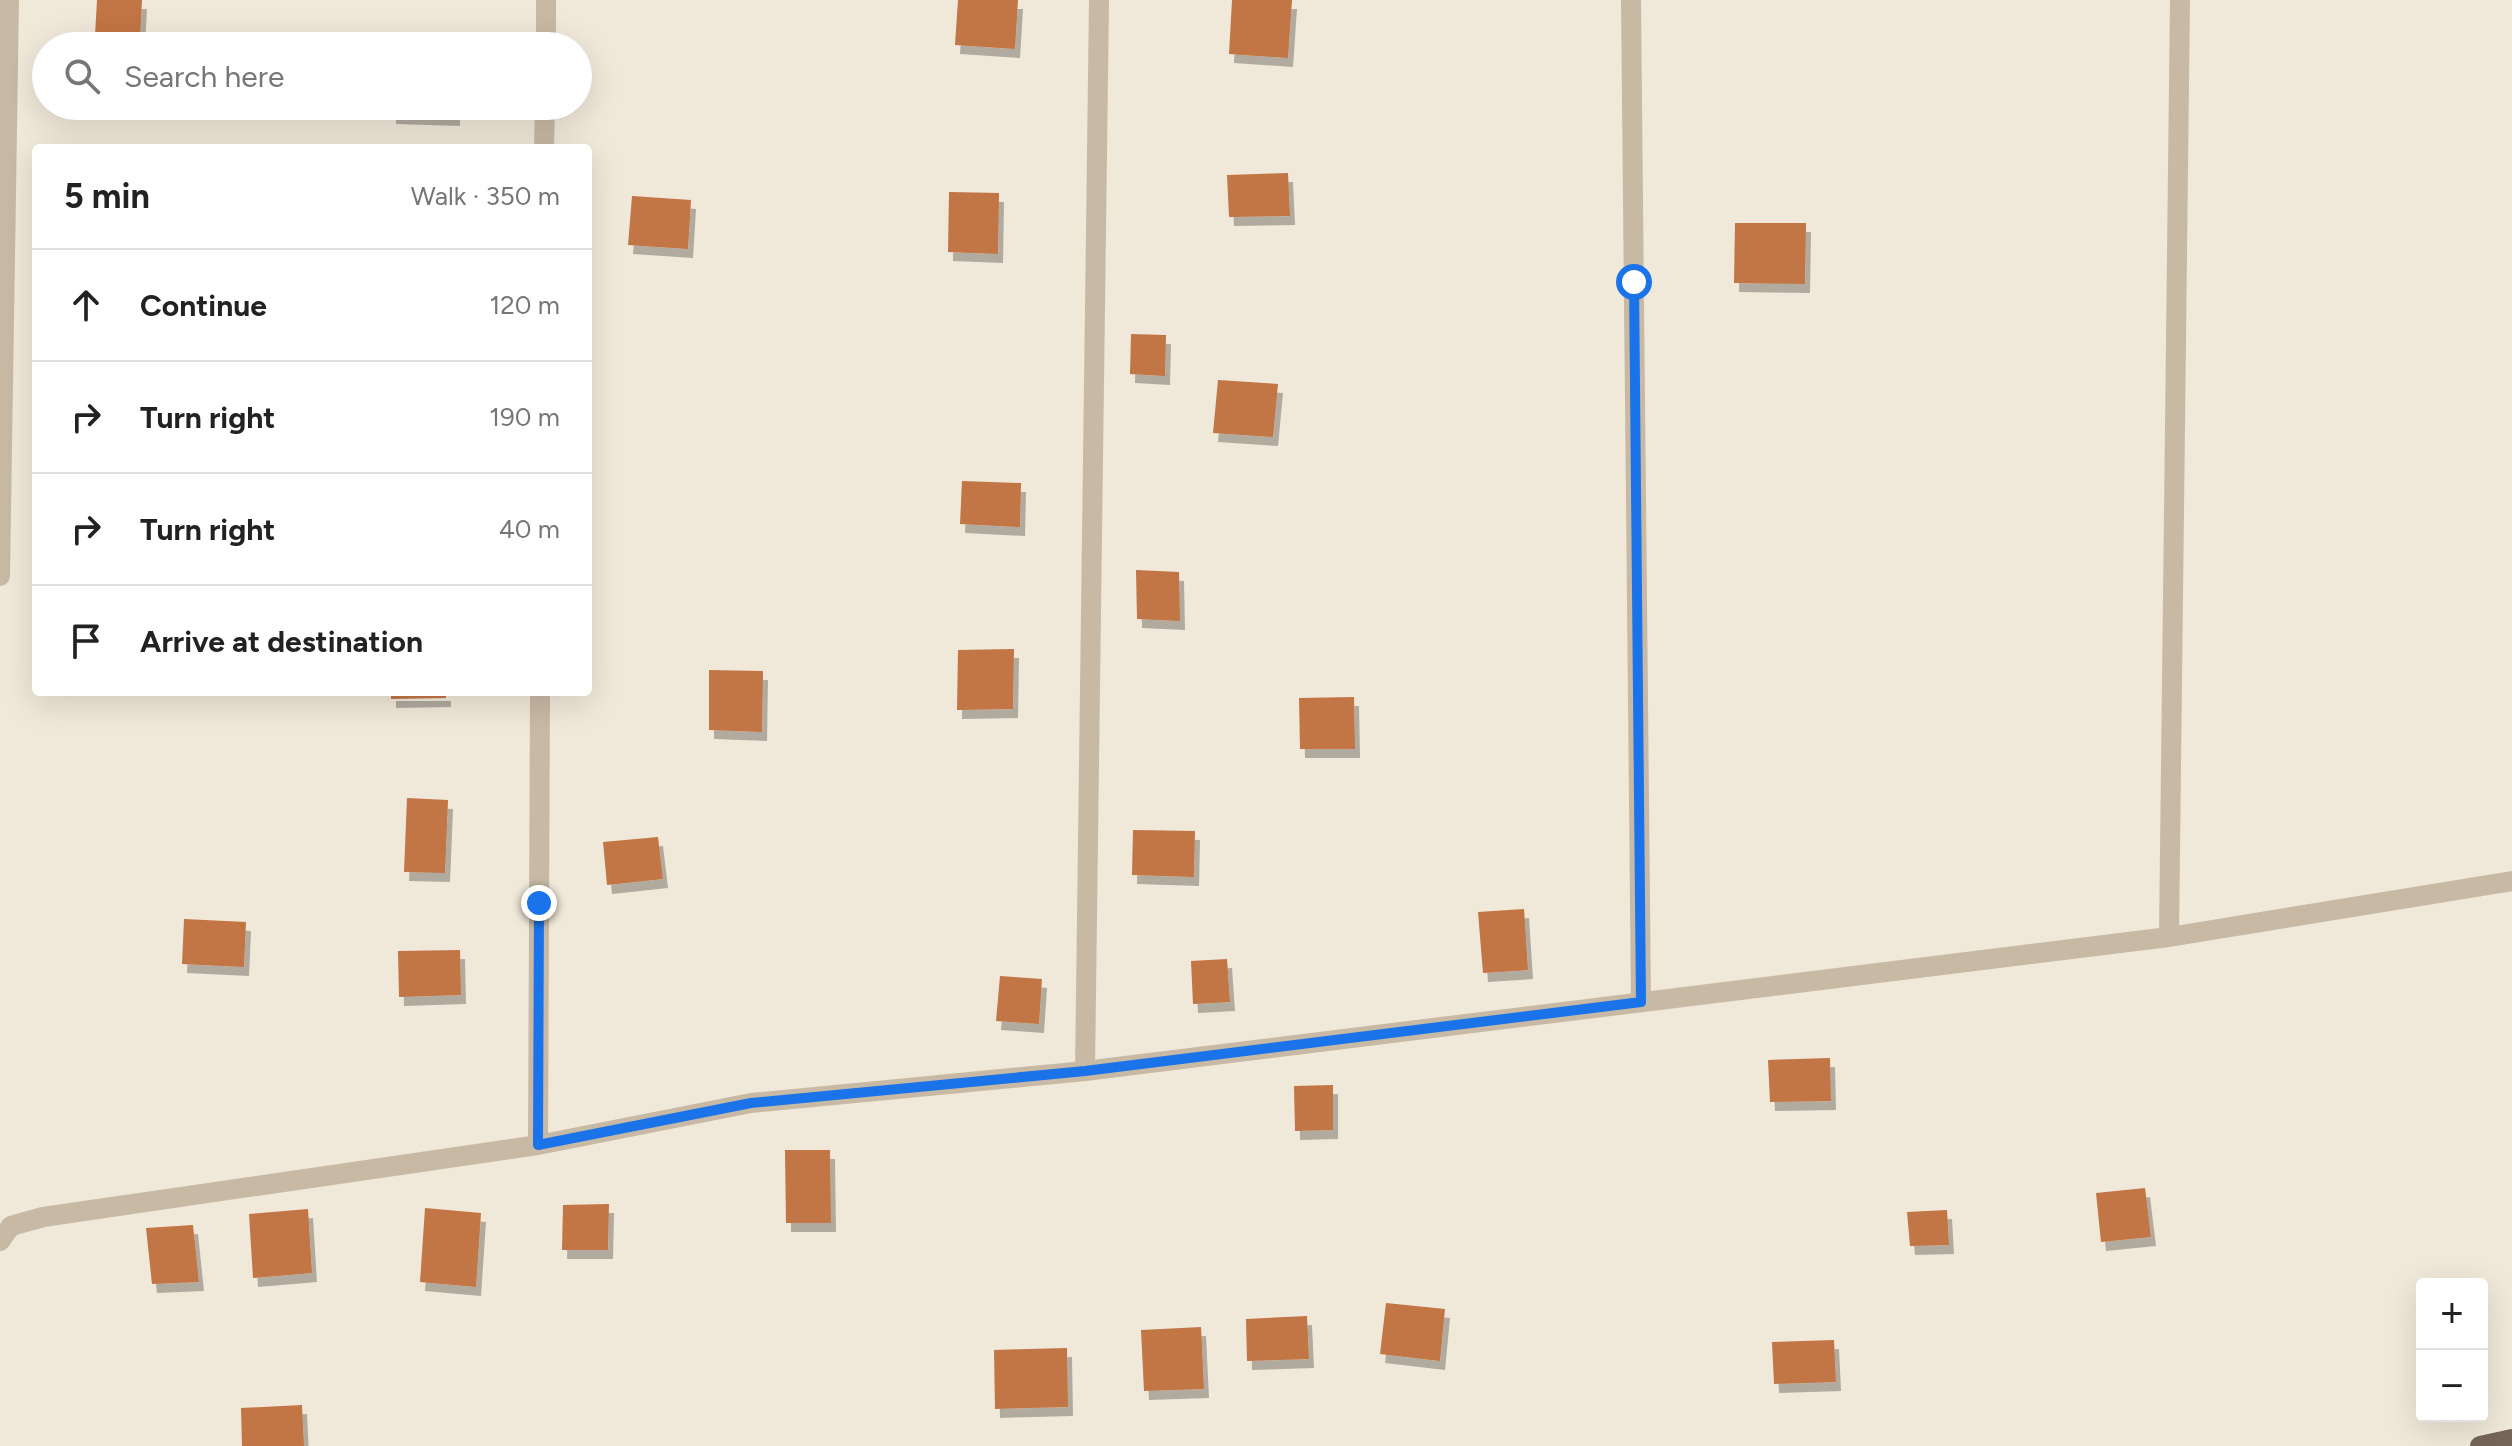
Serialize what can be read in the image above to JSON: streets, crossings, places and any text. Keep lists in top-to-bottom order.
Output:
{
  "page": {
    "search": "Search here",
    "heading": ["5 min", "Walk · 350 m"],
    "list": [
      ["Continue", "120 m"],
      ["Turn right", "190 m"],
      ["Turn right", "40 m"],
      "Arrive at destination"
    ],
    "map_buttons": ["+", "−"]
  }
}
